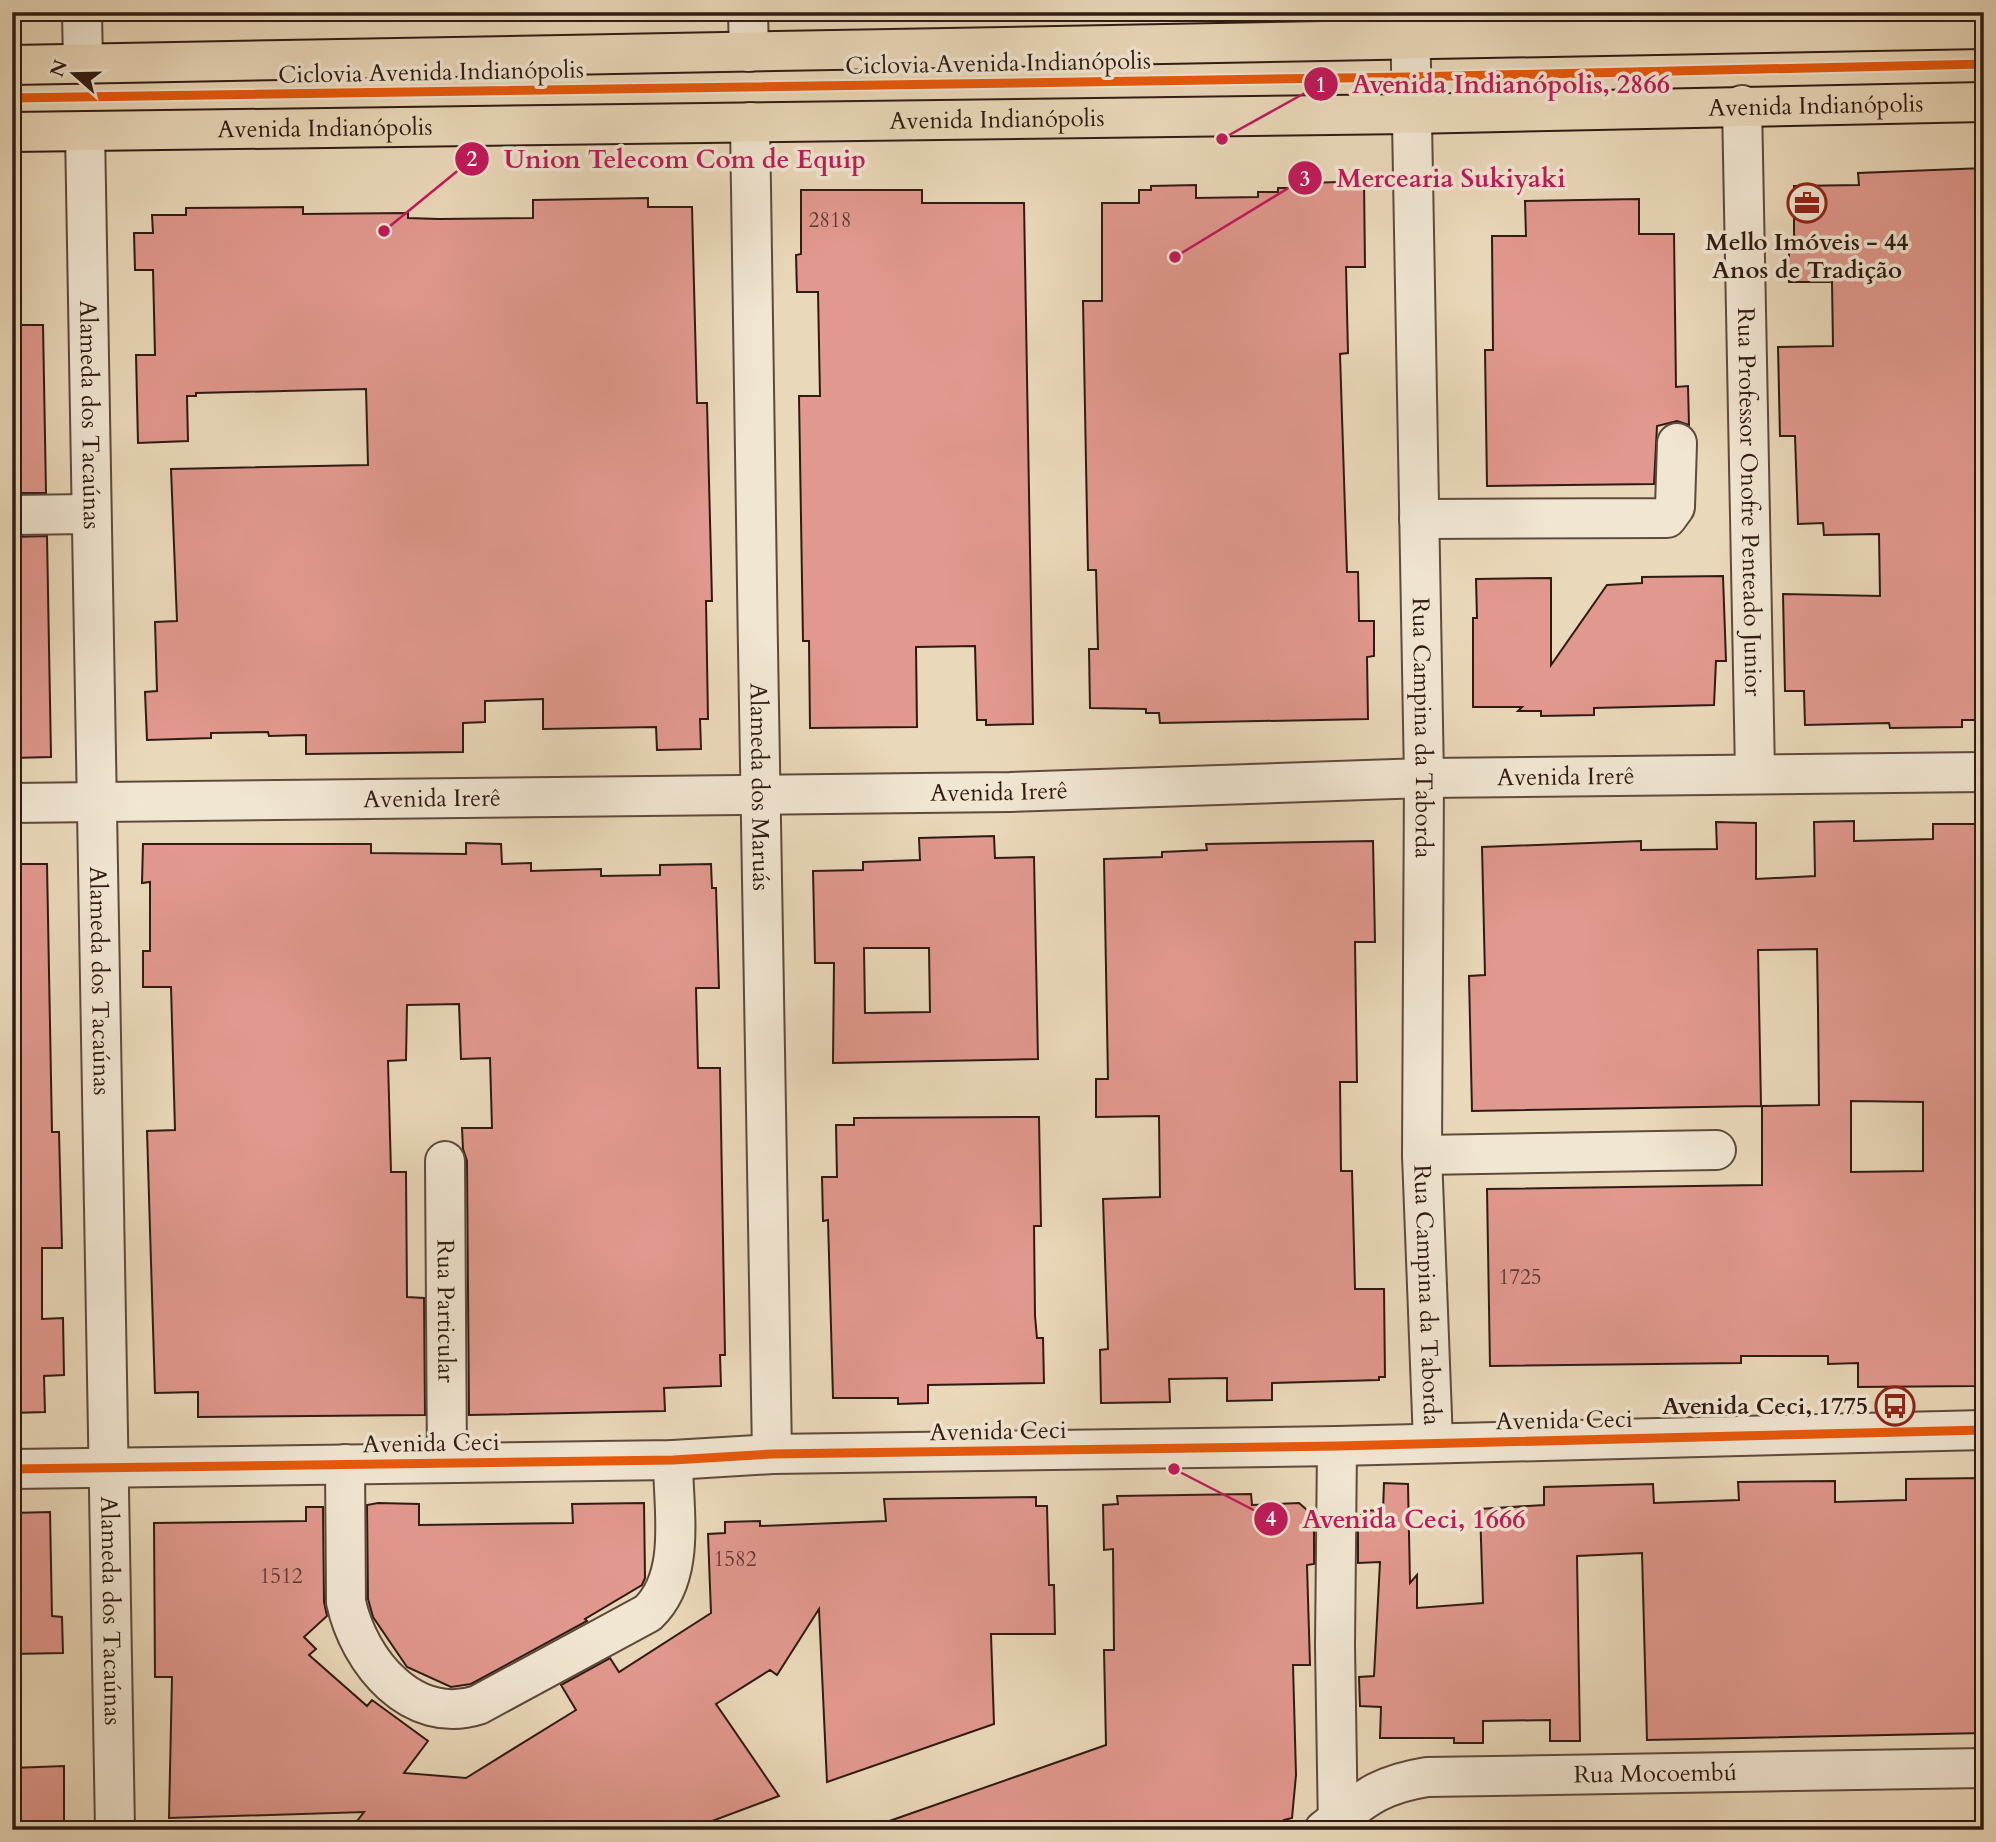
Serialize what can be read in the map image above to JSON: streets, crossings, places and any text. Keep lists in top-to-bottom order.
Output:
{
  "streets": {
    "main road": ["Avenida Indianópolis"],
    "street": [
      "Alameda dos Tacaúnas",
      "Rua Professor Onofre Penteado Junior",
      "Rua Campina da Taborda",
      "Avenida Irerê",
      "Alameda dos Maruás",
      "Rua Particular",
      "Avenida Ceci",
      "Rua Mocoembú"
    ],
    "cycle path": ["Ciclovia Avenida Indianópolis"]
  },
  "crossings": [
    ["Avenida Indianópolis", "Alameda dos Tacaúnas"],
    ["Avenida Indianópolis", "Rua Professor Onofre Penteado Junior"],
    ["Avenida Indianópolis", "Rua Campina da Taborda"],
    ["Avenida Indianópolis", "Alameda dos Maruás"],
    ["Alameda dos Tacaúnas", "Avenida Irerê"],
    ["Alameda dos Tacaúnas", "Avenida Ceci"],
    ["Rua Professor Onofre Penteado Junior", "Avenida Irerê"],
    ["Rua Campina da Taborda", "Avenida Irerê"],
    ["Rua Campina da Taborda", "Avenida Ceci"],
    ["Avenida Irerê", "Alameda dos Maruás"],
    ["Alameda dos Maruás", "Avenida Ceci"],
    ["Rua Particular", "Avenida Ceci"]
  ],
  "places": {
    "other": [
      "Avenida Indianópolis, 2866",
      "Union Telecom Com de Equip",
      "Mercearia Sukiyaki",
      "Avenida Ceci, 1666"
    ],
    "office": ["Mello Imóveis - 44 Anos de Tradição"],
    "bus stop": ["Avenida Ceci, 1775"]
  },
  "house_numbers": [
    "2818",
    "1725",
    "1582",
    "1512"
  ],
  "north": "left"
}
